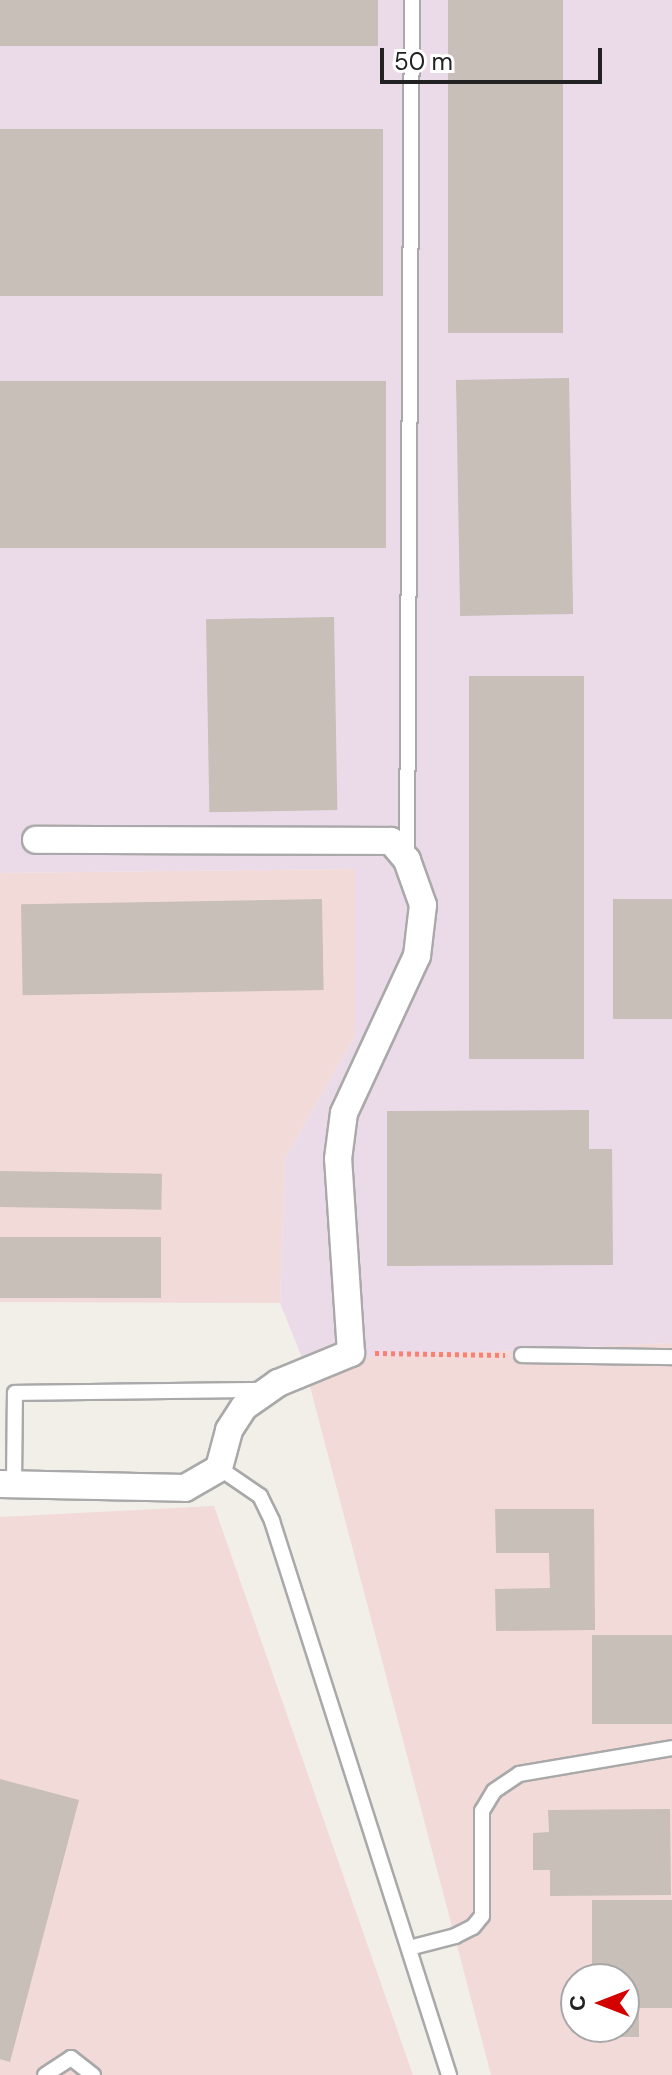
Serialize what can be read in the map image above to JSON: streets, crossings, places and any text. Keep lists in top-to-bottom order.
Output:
{
  "scale_bar": "50 m",
  "north": "left"
}
